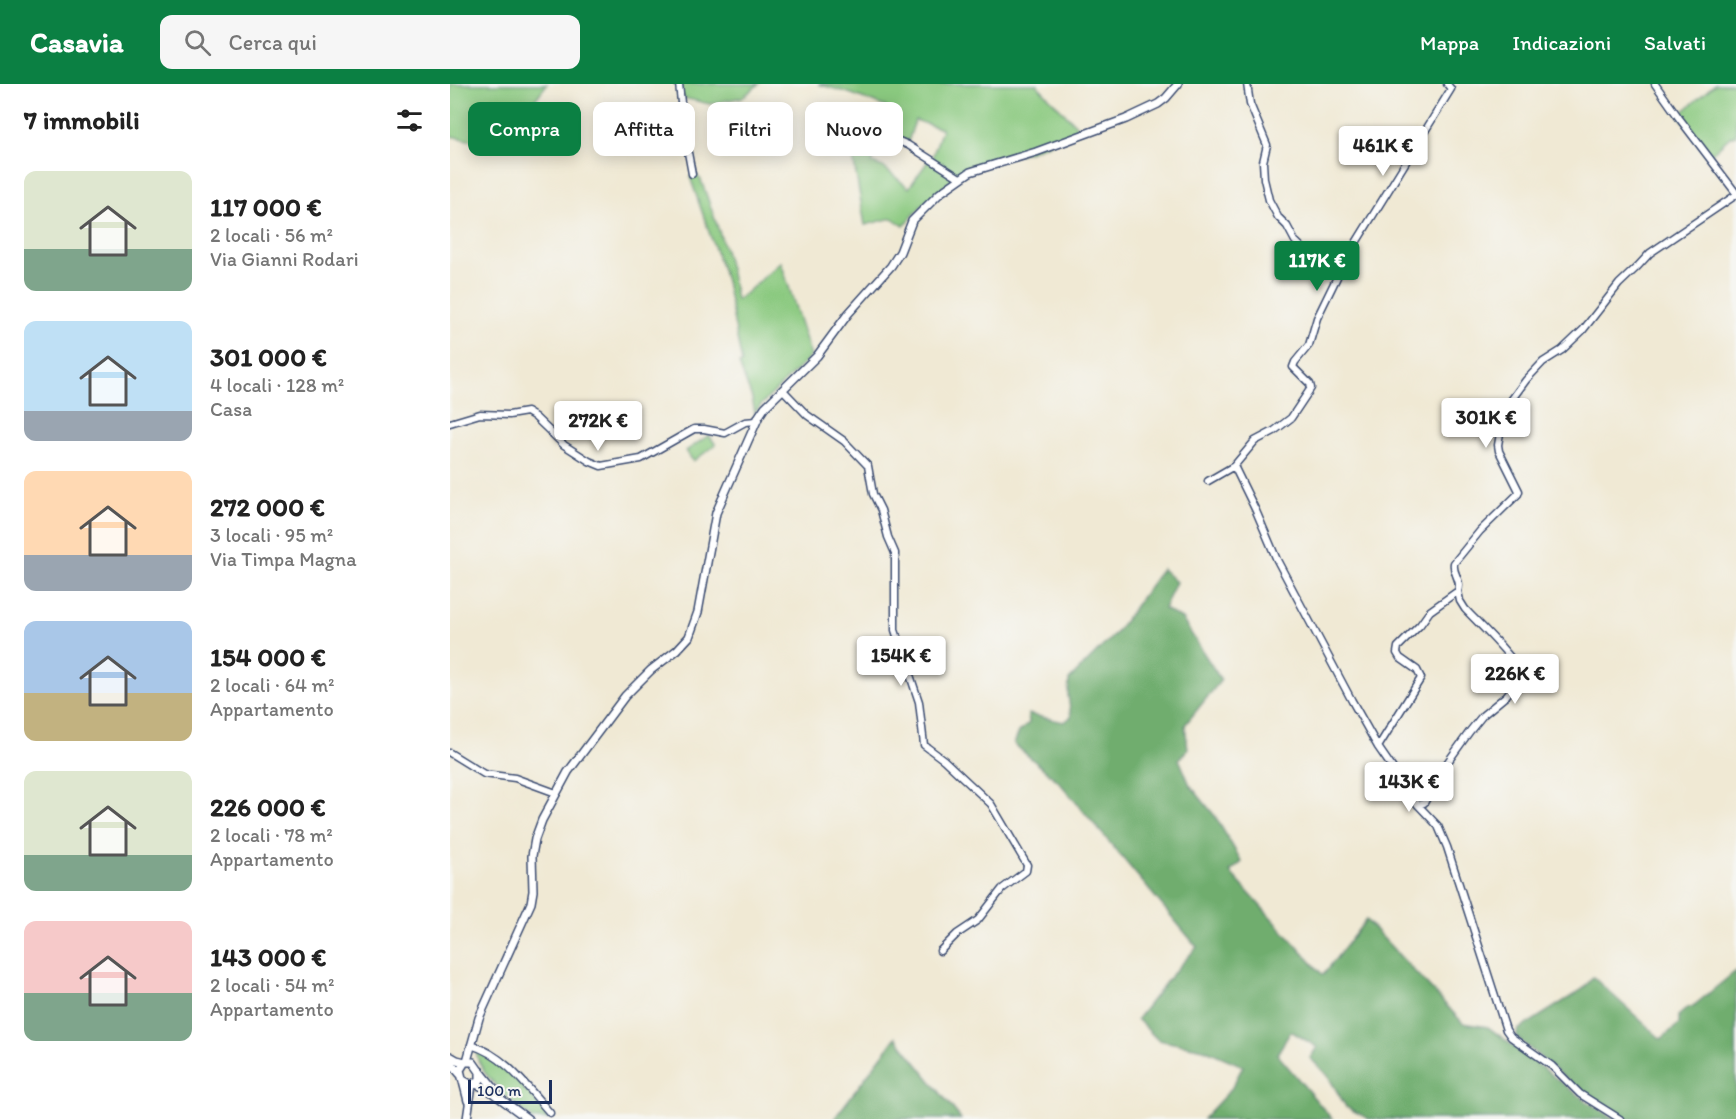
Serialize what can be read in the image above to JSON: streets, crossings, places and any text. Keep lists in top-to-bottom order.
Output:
{
  "scale_bar": "100 m",
  "page": {
    "header": "Casavia",
    "search": "Cerca qui",
    "nav": ["Mappa", "Indicazioni", "Salvati"],
    "heading": "7 immobili",
    "chip": [
      "Compra",
      "Affitta",
      "Filtri",
      "Nuovo"
    ],
    "price": [
      "461K €",
      "117K €",
      "301K €",
      "272K €",
      "154K €",
      "226K €",
      "143K €"
    ],
    "list": [
      {
        "name": "117 000 €",
        "note": "2 locali · 56 m² · Via Gianni Rodari"
      },
      {
        "name": "301 000 €",
        "note": "4 locali · 128 m² · Casa"
      },
      {
        "name": "272 000 €",
        "note": "3 locali · 95 m² · Via Timpa Magna"
      },
      {
        "name": "154 000 €",
        "note": "2 locali · 64 m² · Appartamento"
      },
      {
        "name": "226 000 €",
        "note": "2 locali · 78 m² · Appartamento"
      },
      {
        "name": "143 000 €",
        "note": "2 locali · 54 m² · Appartamento"
      }
    ],
    "scale": "100 m"
  }
}
